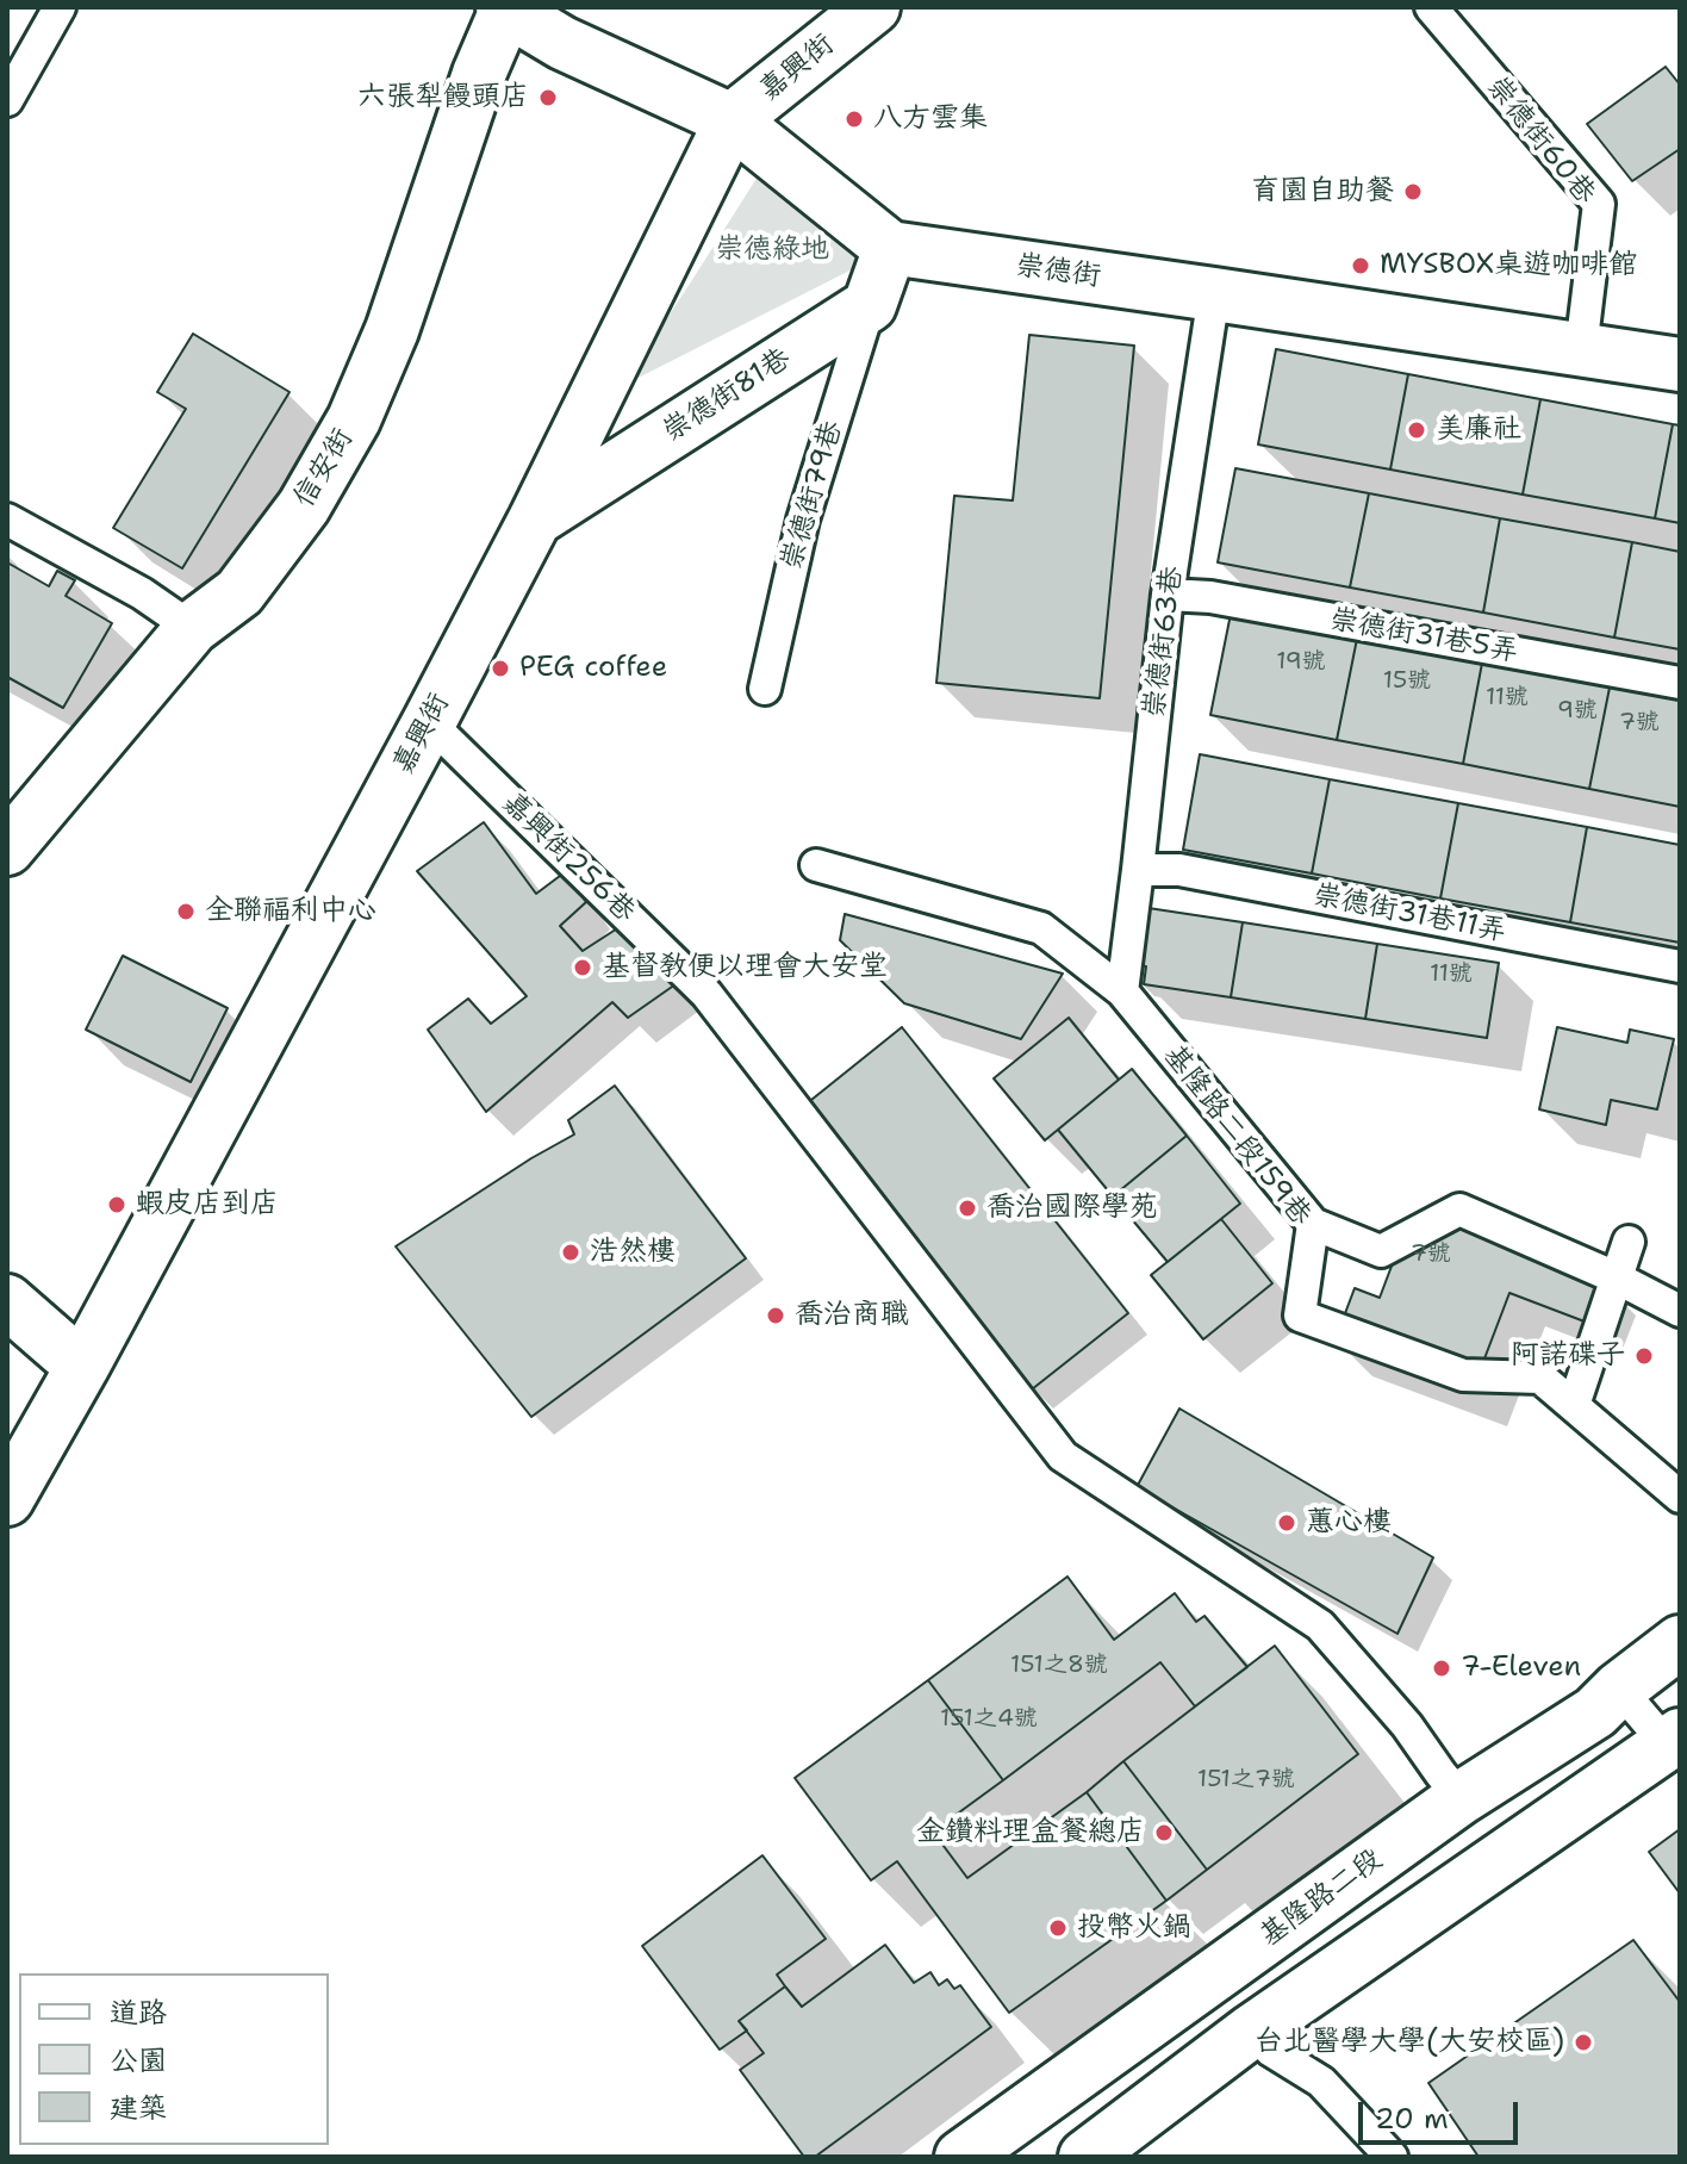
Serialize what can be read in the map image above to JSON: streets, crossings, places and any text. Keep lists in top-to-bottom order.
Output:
{
  "streets": {
    "street": [
      "嘉興街",
      "崇德街",
      "崇德街81巷",
      "信安街",
      "基隆路二段"
    ],
    "lane": [
      "崇德街60巷",
      "崇德街79巷",
      "崇德街31巷5弄",
      "崇德街63巷",
      "嘉興街256巷",
      "崇德街31巷11弄",
      "基隆路二段159巷"
    ]
  },
  "crossings": [
    ["嘉興街", "崇德街81巷"],
    ["嘉興街", "嘉興街256巷"],
    ["崇德街60巷", "崇德街"],
    ["崇德街", "崇德街63巷"],
    ["崇德街81巷", "崇德街79巷"],
    ["崇德街31巷5弄", "崇德街63巷"],
    ["崇德街63巷", "崇德街31巷11弄"],
    ["崇德街63巷", "基隆路二段159巷"],
    ["嘉興街256巷", "基隆路二段"]
  ],
  "parks": ["崇德綠地"],
  "places": [
    "六張犁饅頭店",
    "八方雲集",
    "育園自助餐",
    "MYSBOX桌遊咖啡館",
    "美廉社",
    "PEG coffee",
    "全聯福利中心",
    "基督教便以理會大安堂",
    "蝦皮店到店",
    "喬治國際學苑",
    "浩然樓",
    "喬治商職",
    "阿諾碟子",
    "蕙心樓",
    "7-Eleven",
    "金鑽料理盒餐總店",
    "投幣火鍋",
    "台北醫學大學(大安校區)"
  ],
  "house_numbers": [
    "19號",
    "15號",
    "11號",
    "9號",
    "7號",
    "11號",
    "7號",
    "151之8號",
    "151之4號",
    "151之7號"
  ],
  "legend": ["道路", "公園", "建築"],
  "scale_bar": "20 m"
}
